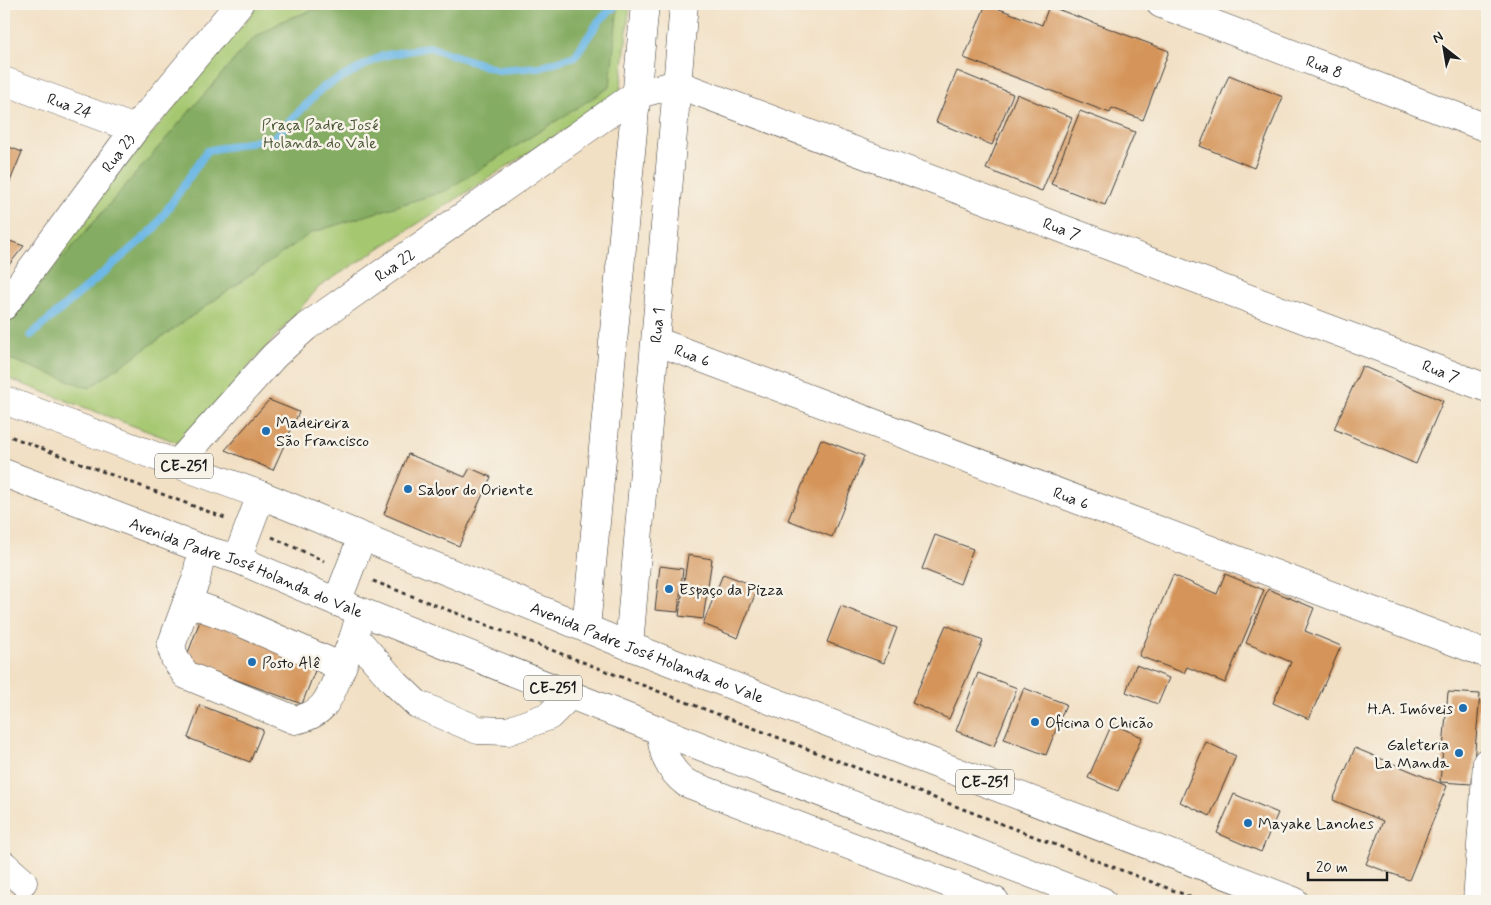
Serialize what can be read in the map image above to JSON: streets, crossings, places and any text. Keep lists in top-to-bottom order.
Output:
{
  "streets": {
    "street": [
      "Rua 8",
      "Rua 24",
      "Rua 23",
      "Rua 7",
      "Rua 22",
      "Rua 1",
      "Rua 6",
      "CE-251",
      "Avenida Padre José Holanda do Vale"
    ]
  },
  "crossings": [
    ["Rua 24", "Rua 23"],
    ["Rua 7", "Rua 1"],
    ["Rua 22", "Avenida Padre José Holanda do Vale"],
    ["Rua 1", "Rua 6"],
    ["Rua 1", "Avenida Padre José Holanda do Vale"]
  ],
  "parks": ["Praça Padre José Holanda do Vale"],
  "places": [
    "Madeireira São Francisco",
    "Sabor do Oriente",
    "Espaço da Pizza",
    "Posto Alê",
    "H.A. Imóveis",
    "Oficina O Chicão",
    "Galeteria La Manda",
    "Mayake Lanches"
  ],
  "scale_bar": "20 m",
  "north": "top left"
}
